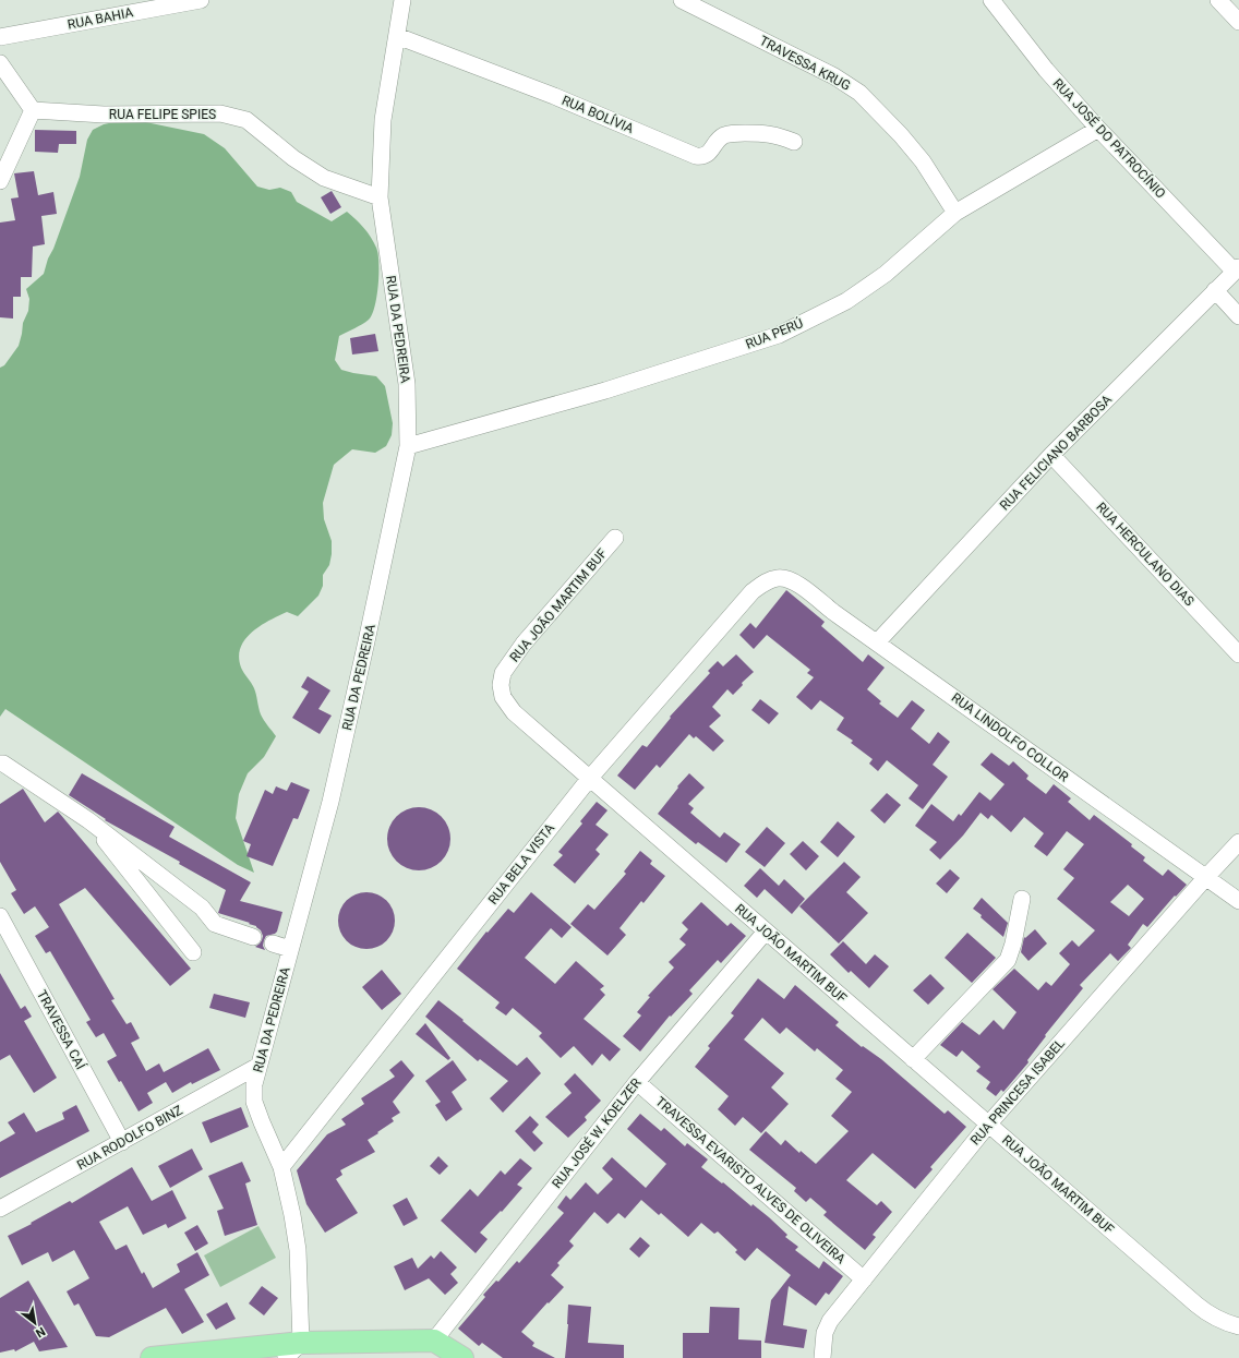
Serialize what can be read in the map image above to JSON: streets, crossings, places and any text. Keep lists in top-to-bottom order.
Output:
{
  "streets": {
    "street": [
      "RUA BAHIA",
      "TRAVESSA KRUG",
      "RUA FELIPE SPIES",
      "RUA BOLÍVIA",
      "RUA JOSÉ DO PATROCÍNIO",
      "RUA DA PEDREIRA",
      "RUA PERÚ",
      "RUA FELICIANO BARBOSA",
      "RUA HERCULANO DIAS",
      "RUA JOÃO MARTIM BUF",
      "RUA LINDOLFO COLLOR",
      "RUA BELA VISTA",
      "TRAVESSA CAÍ",
      "RUA PRINCESA ISABEL",
      "RUA JOSÉ W. KOELZER",
      "RUA RODOLFO BINZ",
      "TRAVESSA EVARISTO ALVES DE OLIVEIRA"
    ]
  },
  "crossings": [
    ["TRAVESSA KRUG", "RUA PERÚ"],
    ["RUA FELIPE SPIES", "RUA DA PEDREIRA"],
    ["RUA BOLÍVIA", "RUA DA PEDREIRA"],
    ["RUA JOSÉ DO PATROCÍNIO", "RUA PERÚ"],
    ["RUA JOSÉ DO PATROCÍNIO", "RUA FELICIANO BARBOSA"],
    ["RUA DA PEDREIRA", "RUA PERÚ"],
    ["RUA DA PEDREIRA", "RUA BELA VISTA"],
    ["RUA DA PEDREIRA", "RUA RODOLFO BINZ"],
    ["RUA FELICIANO BARBOSA", "RUA HERCULANO DIAS"],
    ["RUA FELICIANO BARBOSA", "RUA LINDOLFO COLLOR"],
    ["RUA JOÃO MARTIM BUF", "RUA BELA VISTA"],
    ["RUA JOÃO MARTIM BUF", "RUA PRINCESA ISABEL"],
    ["RUA JOÃO MARTIM BUF", "RUA JOSÉ W. KOELZER"],
    ["RUA LINDOLFO COLLOR", "RUA BELA VISTA"],
    ["RUA LINDOLFO COLLOR", "RUA PRINCESA ISABEL"],
    ["TRAVESSA CAÍ", "RUA RODOLFO BINZ"],
    ["RUA PRINCESA ISABEL", "TRAVESSA EVARISTO ALVES DE OLIVEIRA"],
    ["RUA JOSÉ W. KOELZER", "TRAVESSA EVARISTO ALVES DE OLIVEIRA"]
  ],
  "north": "bottom right"
}
